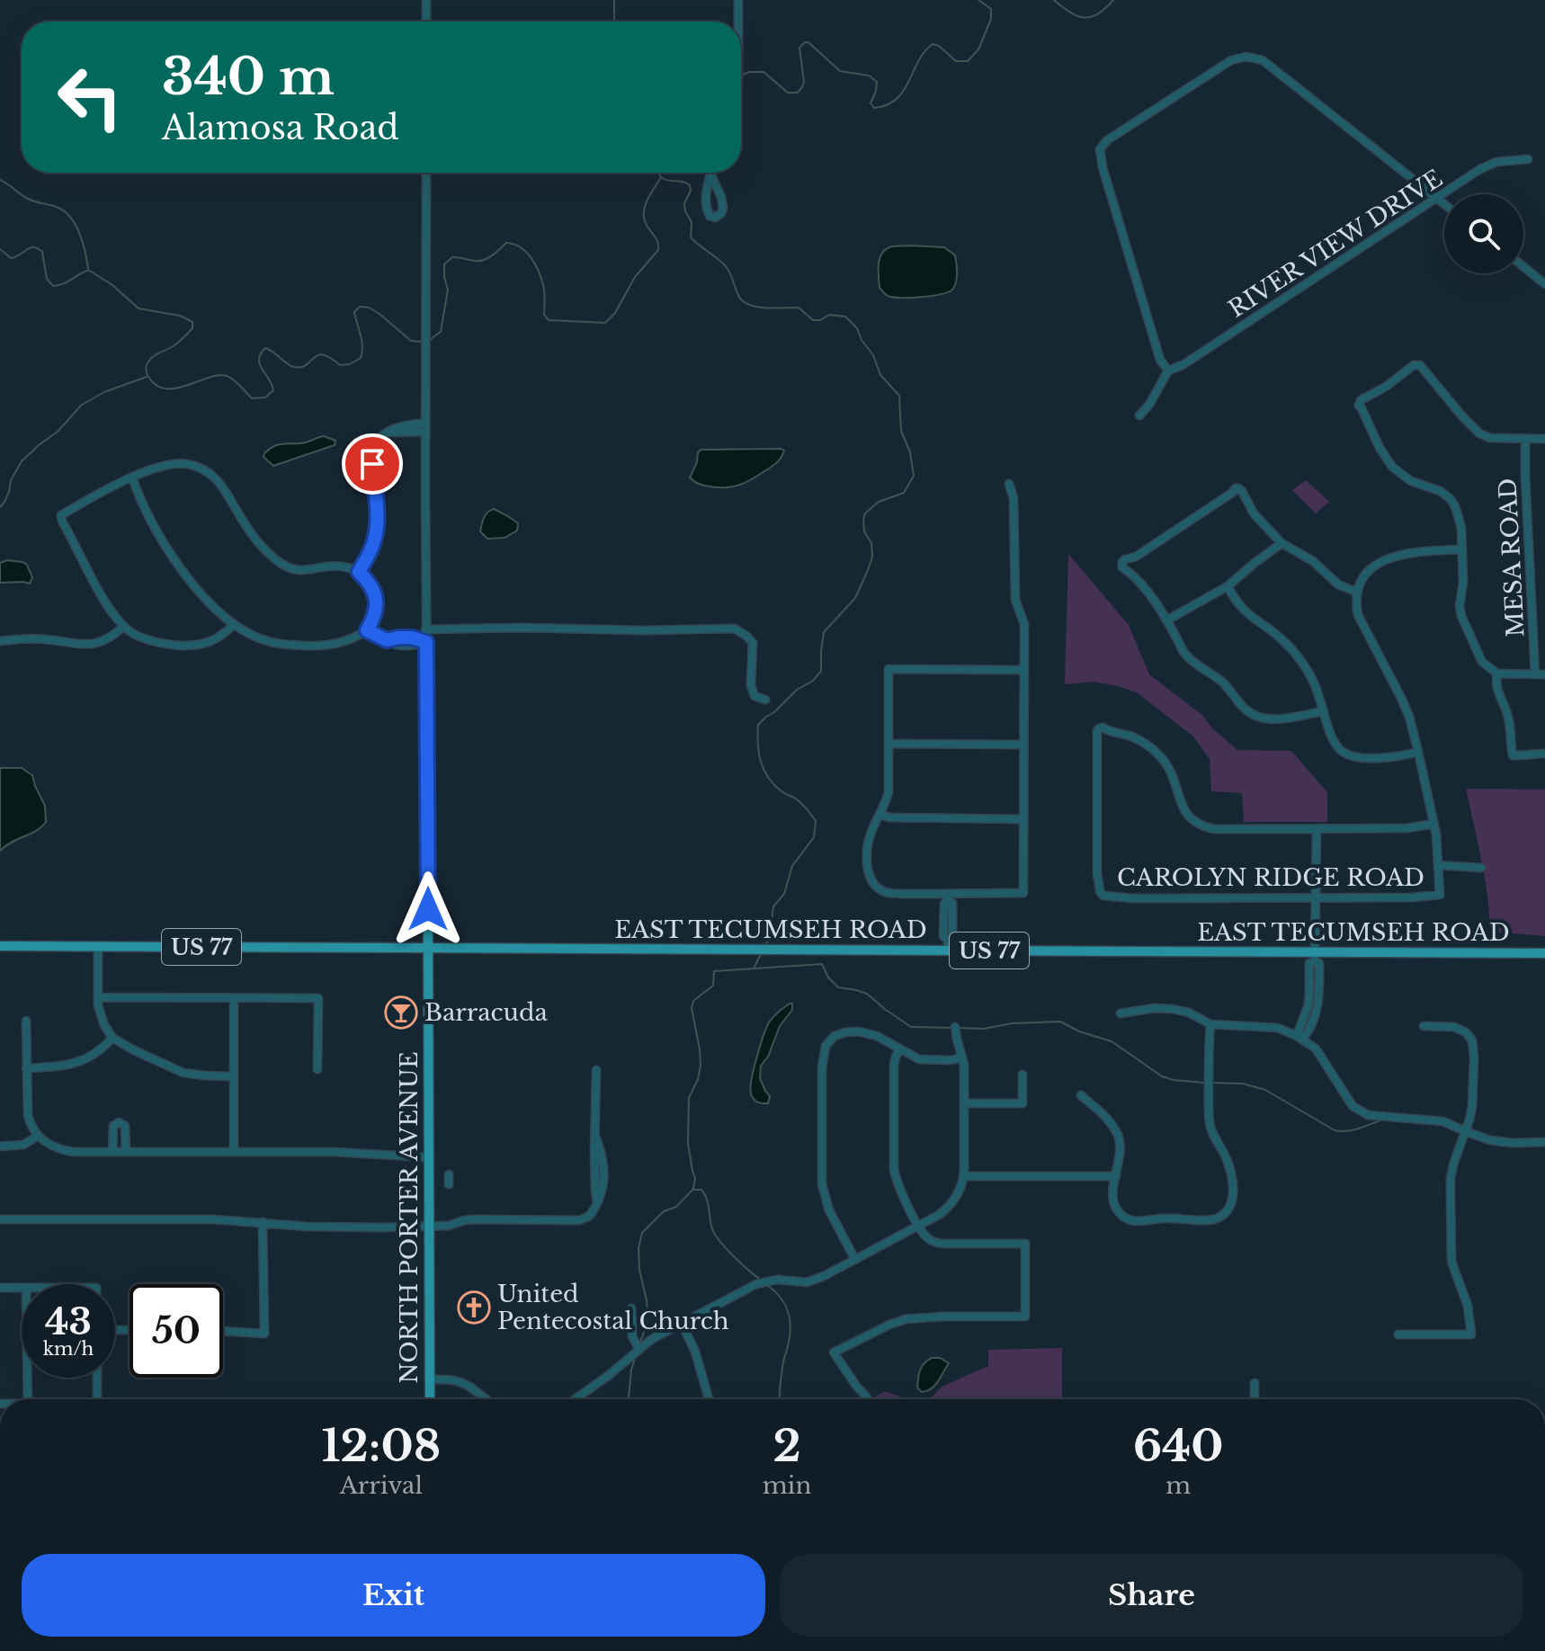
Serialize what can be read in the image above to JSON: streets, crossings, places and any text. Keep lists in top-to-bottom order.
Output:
{
  "streets": {
    "main road": ["EAST TECUMSEH ROAD", "US 77", "NORTH PORTER AVENUE"],
    "street": ["RIVER VIEW DRIVE", "MESA ROAD", "CAROLYN RIDGE ROAD"]
  },
  "crossings": [
    ["EAST TECUMSEH ROAD", "US 77"],
    ["EAST TECUMSEH ROAD", "NORTH PORTER AVENUE"],
    ["US 77", "NORTH PORTER AVENUE"]
  ],
  "places": {
    "bar": ["Barracuda"],
    "church": ["United Pentecostal Church"]
  },
  "page": {
    "turn": ["340 m", "Alamosa Road"],
    "speed": "43 km/h",
    "limit": "50",
    "eta": [
      "12:08",
      "Arrival",
      "2",
      "min",
      "640",
      "m"
    ],
    "buttons": ["Exit", "Share"]
  }
}
